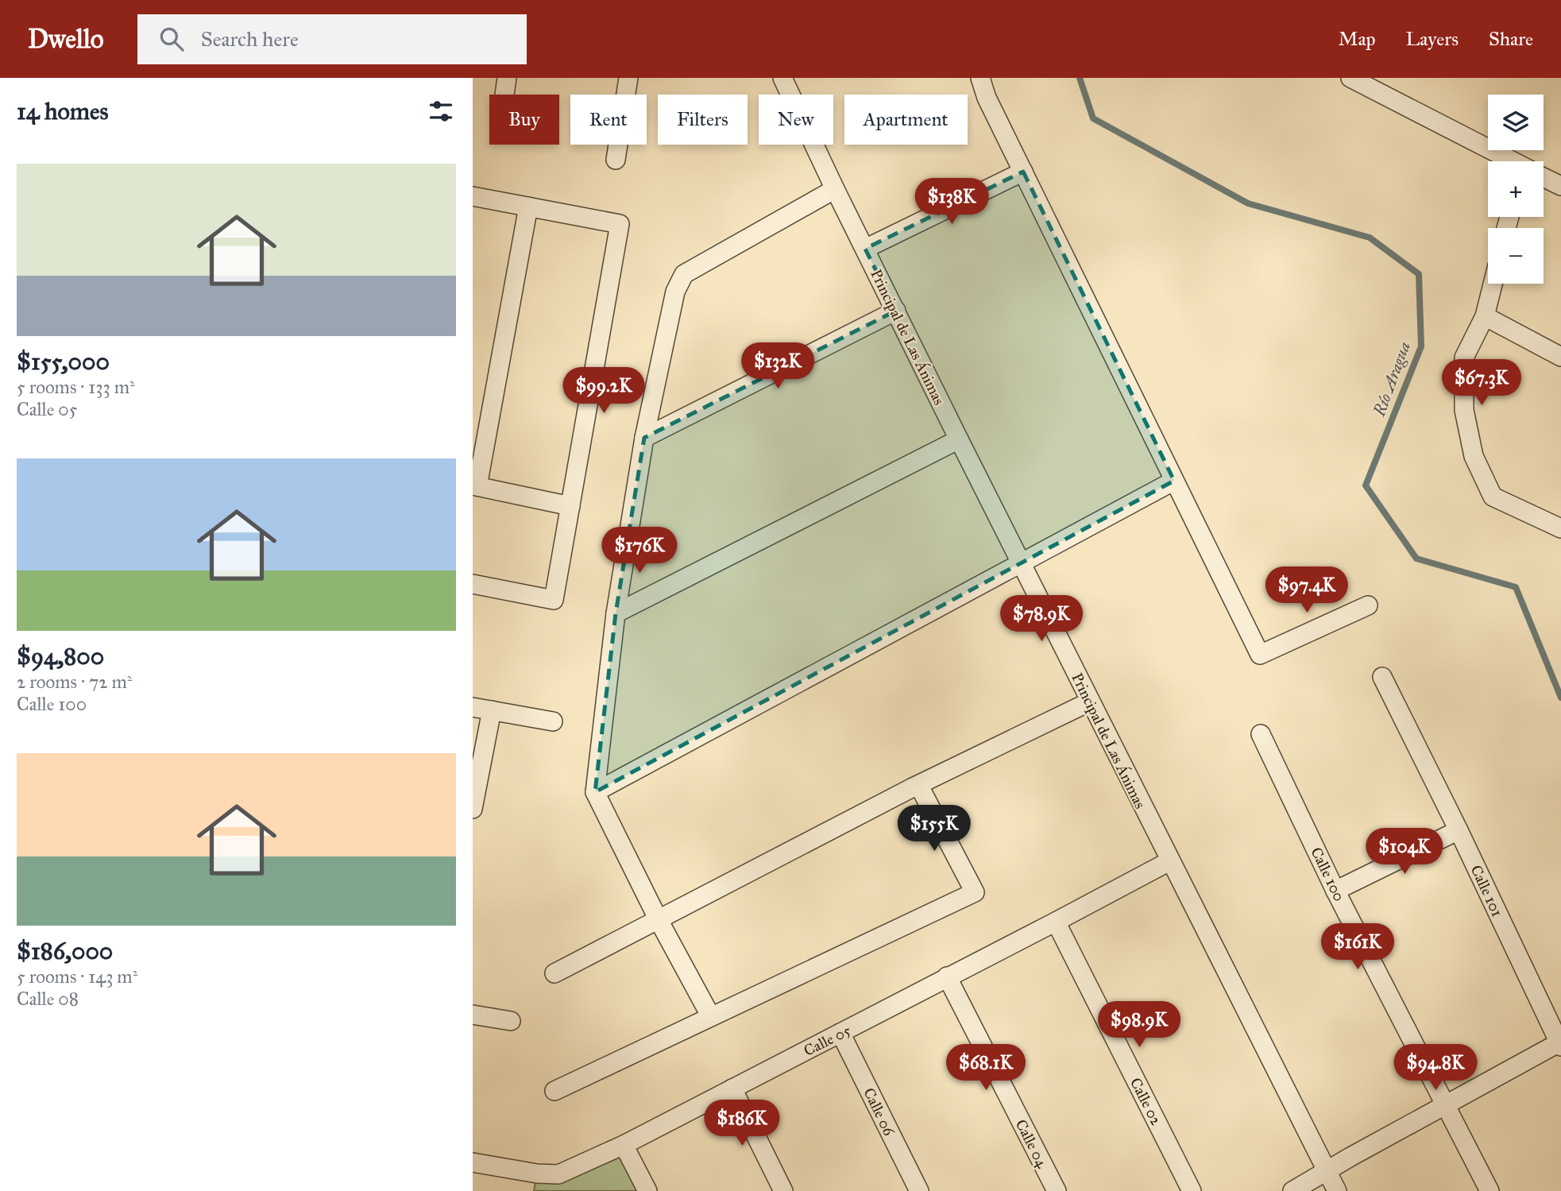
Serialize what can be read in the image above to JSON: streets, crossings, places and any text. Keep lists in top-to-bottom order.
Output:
{
  "streets": {
    "street": [
      "Principal de Las Ánimas",
      "Calle 100",
      "Calle 101",
      "Calle 05",
      "Calle 02",
      "Calle 06",
      "Calle 04"
    ]
  },
  "crossings": [
    ["Principal de Las Ánimas", "Calle 05"],
    ["Calle 05", "Calle 02"],
    ["Calle 05", "Calle 06"],
    ["Calle 05", "Calle 04"]
  ],
  "water": ["Río Aragua"],
  "page": {
    "header": "Dwello",
    "search": "Search here",
    "nav": ["Map", "Layers", "Share"],
    "heading": "14 homes",
    "map_buttons": ["+", "−"],
    "chip": [
      "Buy",
      "Rent",
      "Filters",
      "New",
      "Apartment"
    ],
    "list": [
      {
        "name": "$155,000",
        "note": "5 rooms · 133 m² · Calle 05"
      },
      {
        "name": "$94,800",
        "note": "2 rooms · 72 m² · Calle 100"
      },
      {
        "name": "$186,000",
        "note": "5 rooms · 143 m² · Calle 08"
      }
    ],
    "price": [
      "$138K",
      "$132K",
      "$67.3K",
      "$99.2K",
      "$176K",
      "$97.4K",
      "$78.9K",
      "$155K",
      "$104K",
      "$161K",
      "$98.9K",
      "$68.1K",
      "$94.8K",
      "$186K"
    ]
  }
}
